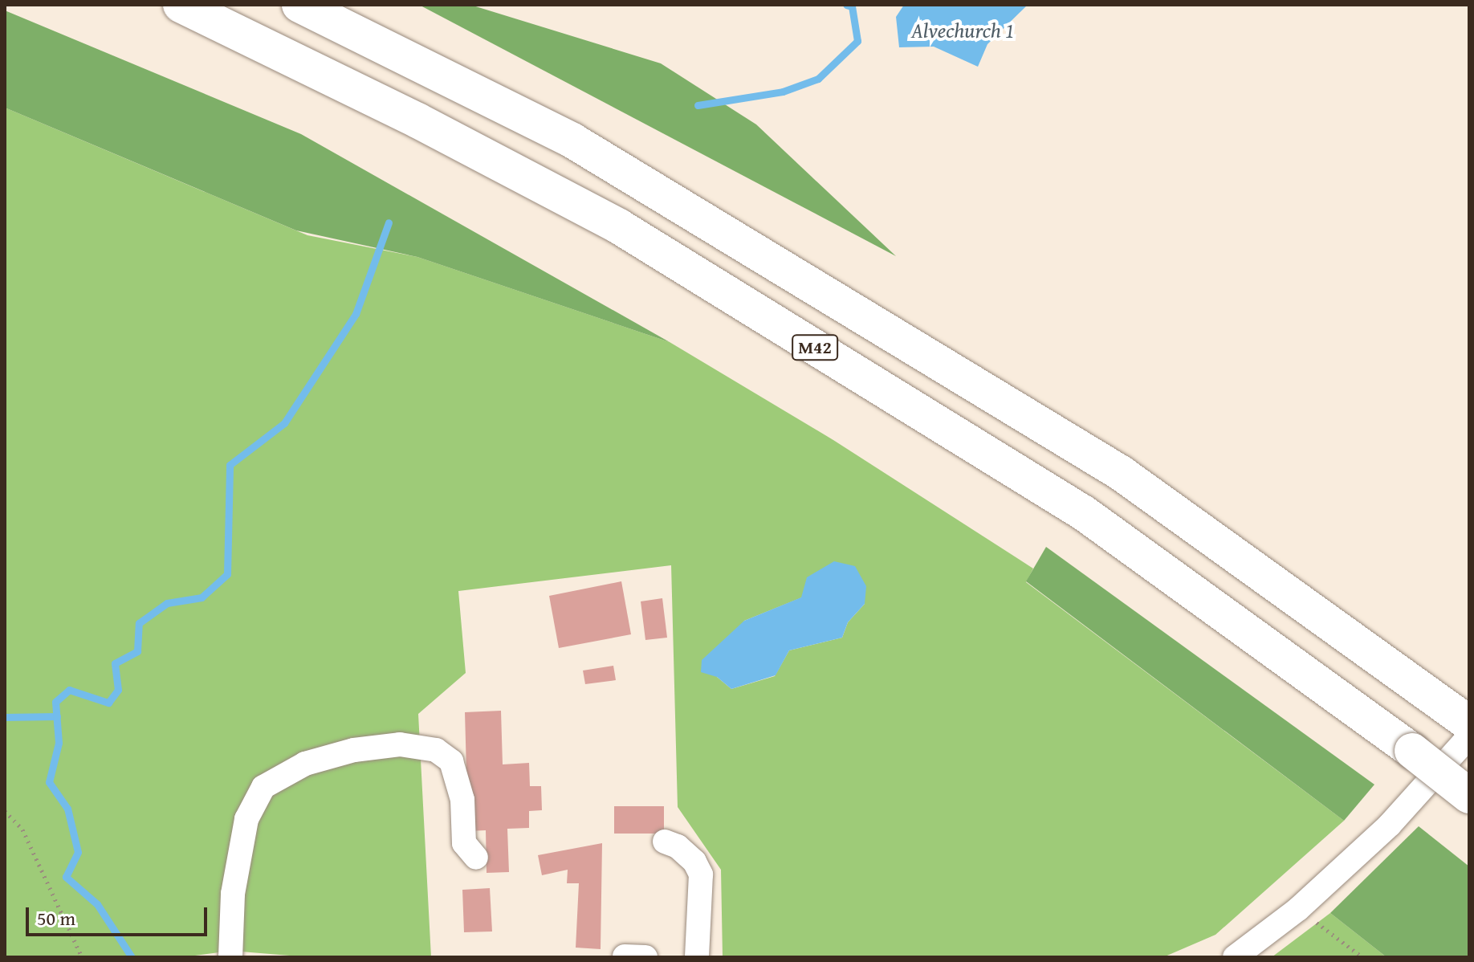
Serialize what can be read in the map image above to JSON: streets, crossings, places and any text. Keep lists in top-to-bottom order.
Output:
{
  "streets": {
    "highway": ["M42"]
  },
  "water": ["Alvechurch 1"],
  "scale_bar": "50 m"
}
